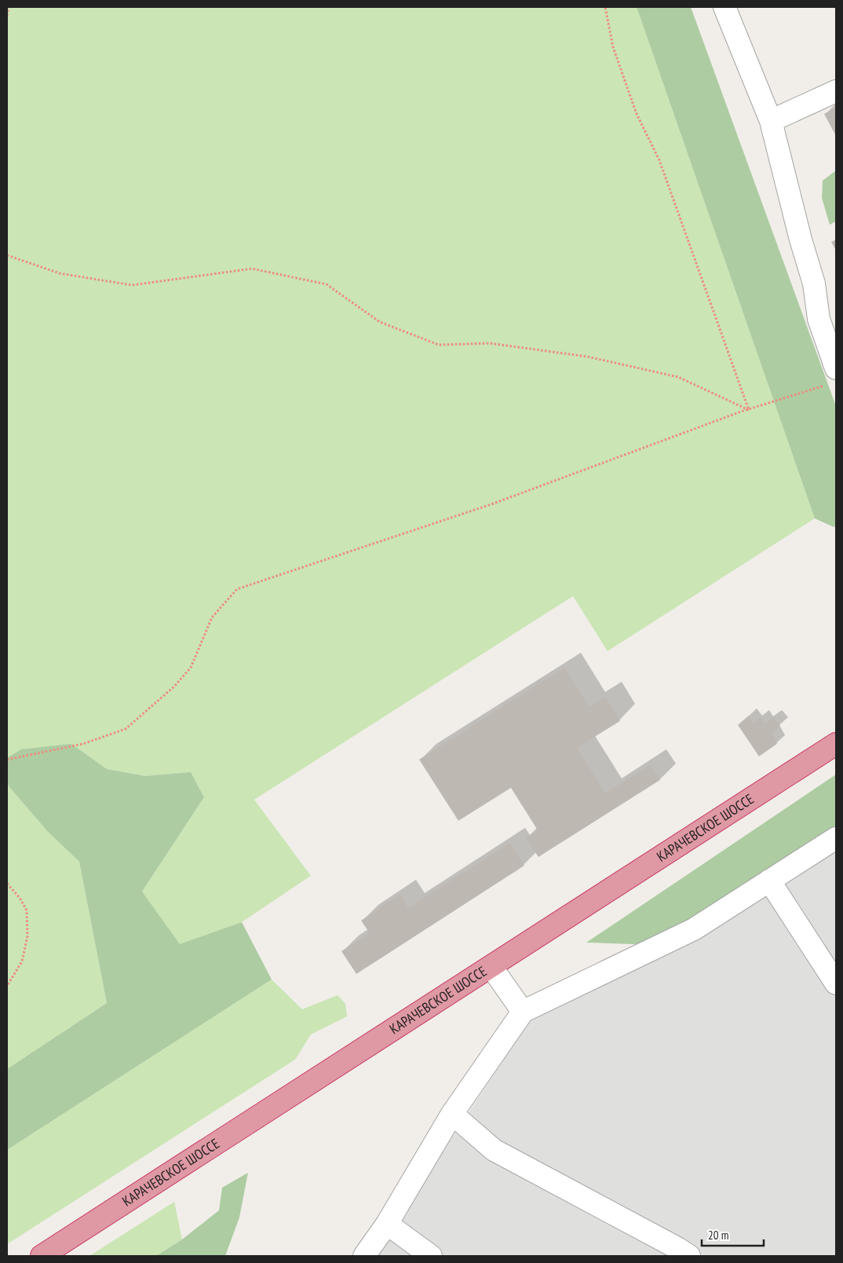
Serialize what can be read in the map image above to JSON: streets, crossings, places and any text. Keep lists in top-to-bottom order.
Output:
{
  "streets": {
    "highway": ["КАРАЧЕВСКОЕ ШОССЕ"]
  },
  "scale_bar": "20 m"
}
